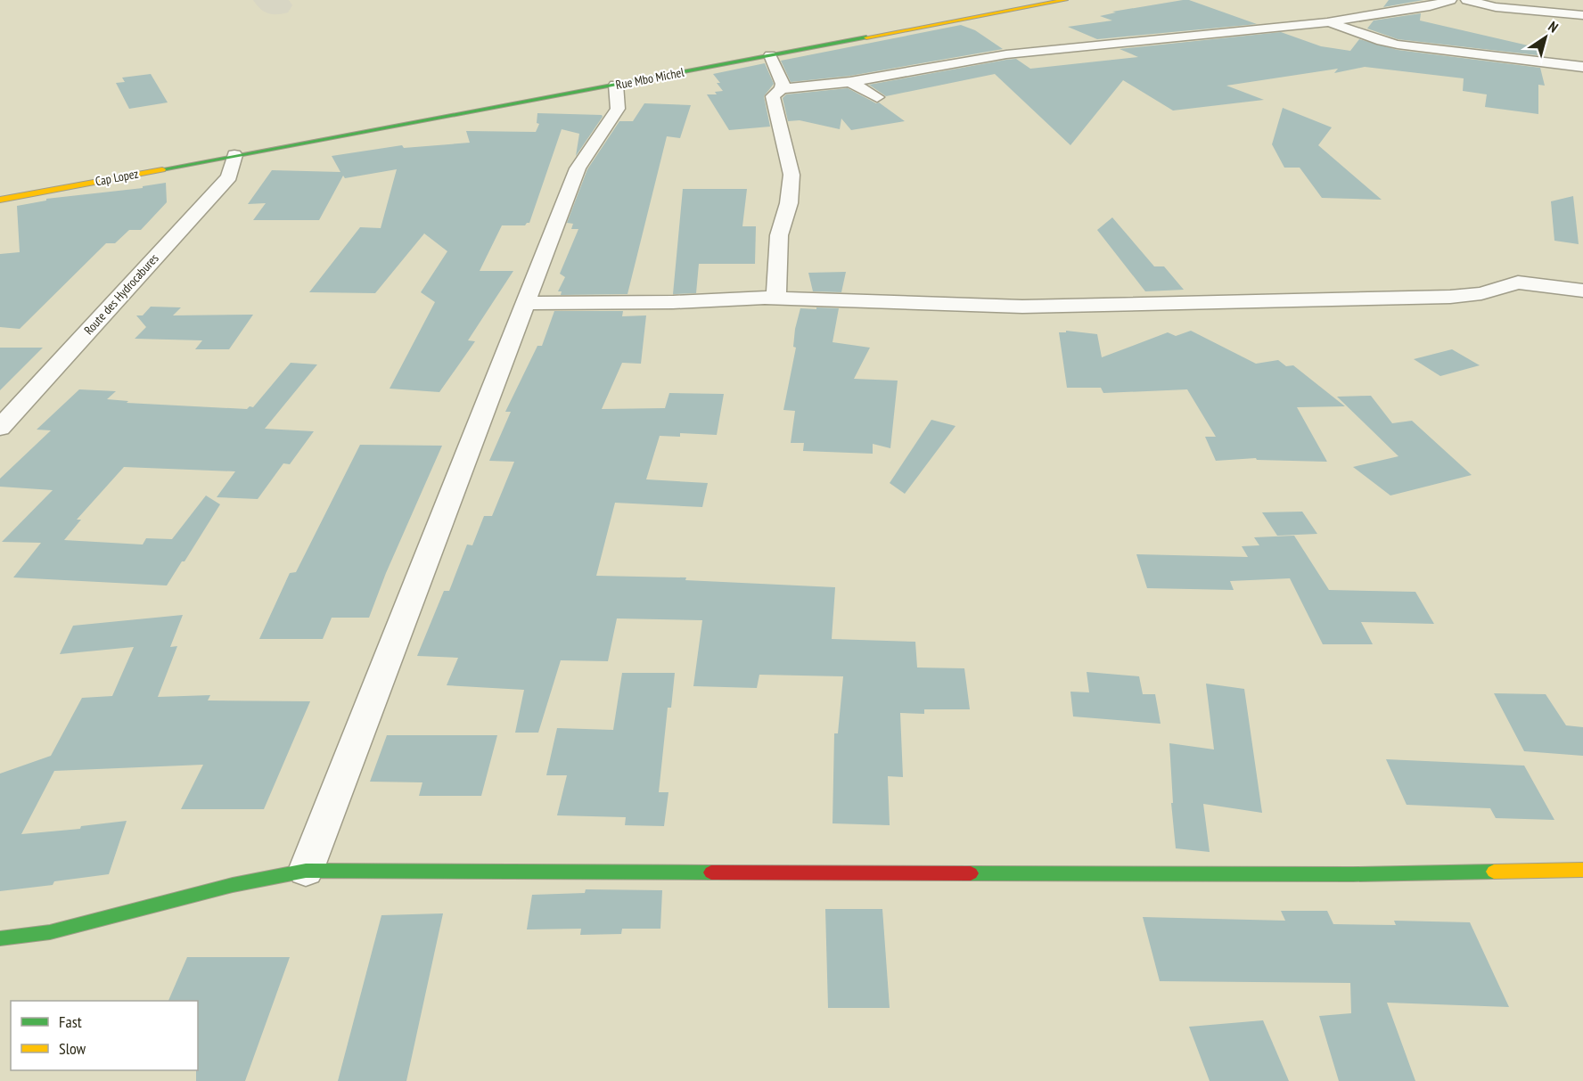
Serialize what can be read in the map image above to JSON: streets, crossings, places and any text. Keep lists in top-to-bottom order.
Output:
{
  "streets": {
    "street": ["Rue Mbo Michel", "Cap Lopez", "Route des Hydrocabures"]
  },
  "crossings": [
    ["Rue Mbo Michel", "Cap Lopez"],
    ["Rue Mbo Michel", "Route des Hydrocabures"],
    ["Cap Lopez", "Route des Hydrocabures"]
  ],
  "legend": ["Fast", "Slow"],
  "north": "top right"
}
